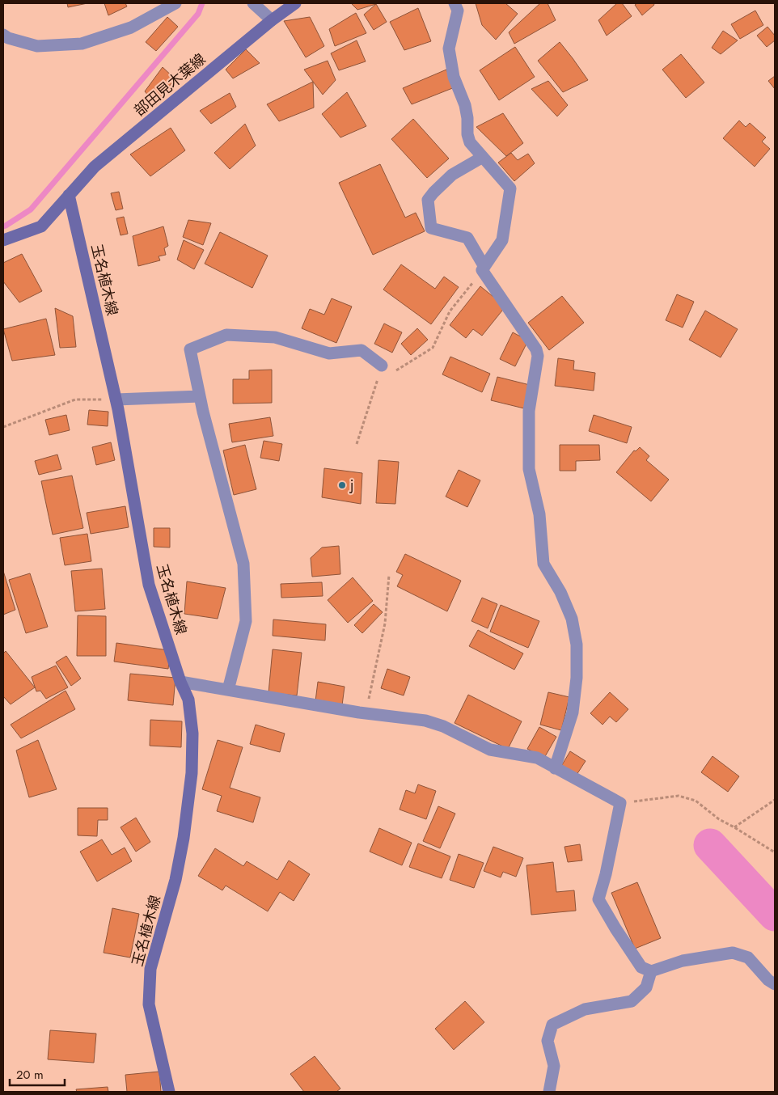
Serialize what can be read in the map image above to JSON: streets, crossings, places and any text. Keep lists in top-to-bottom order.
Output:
{
  "streets": {
    "main road": ["部田見木葉線", "玉名植木線"]
  },
  "crossings": [
    ["部田見木葉線", "玉名植木線"]
  ],
  "places": ["j"],
  "scale_bar": "20 m"
}
